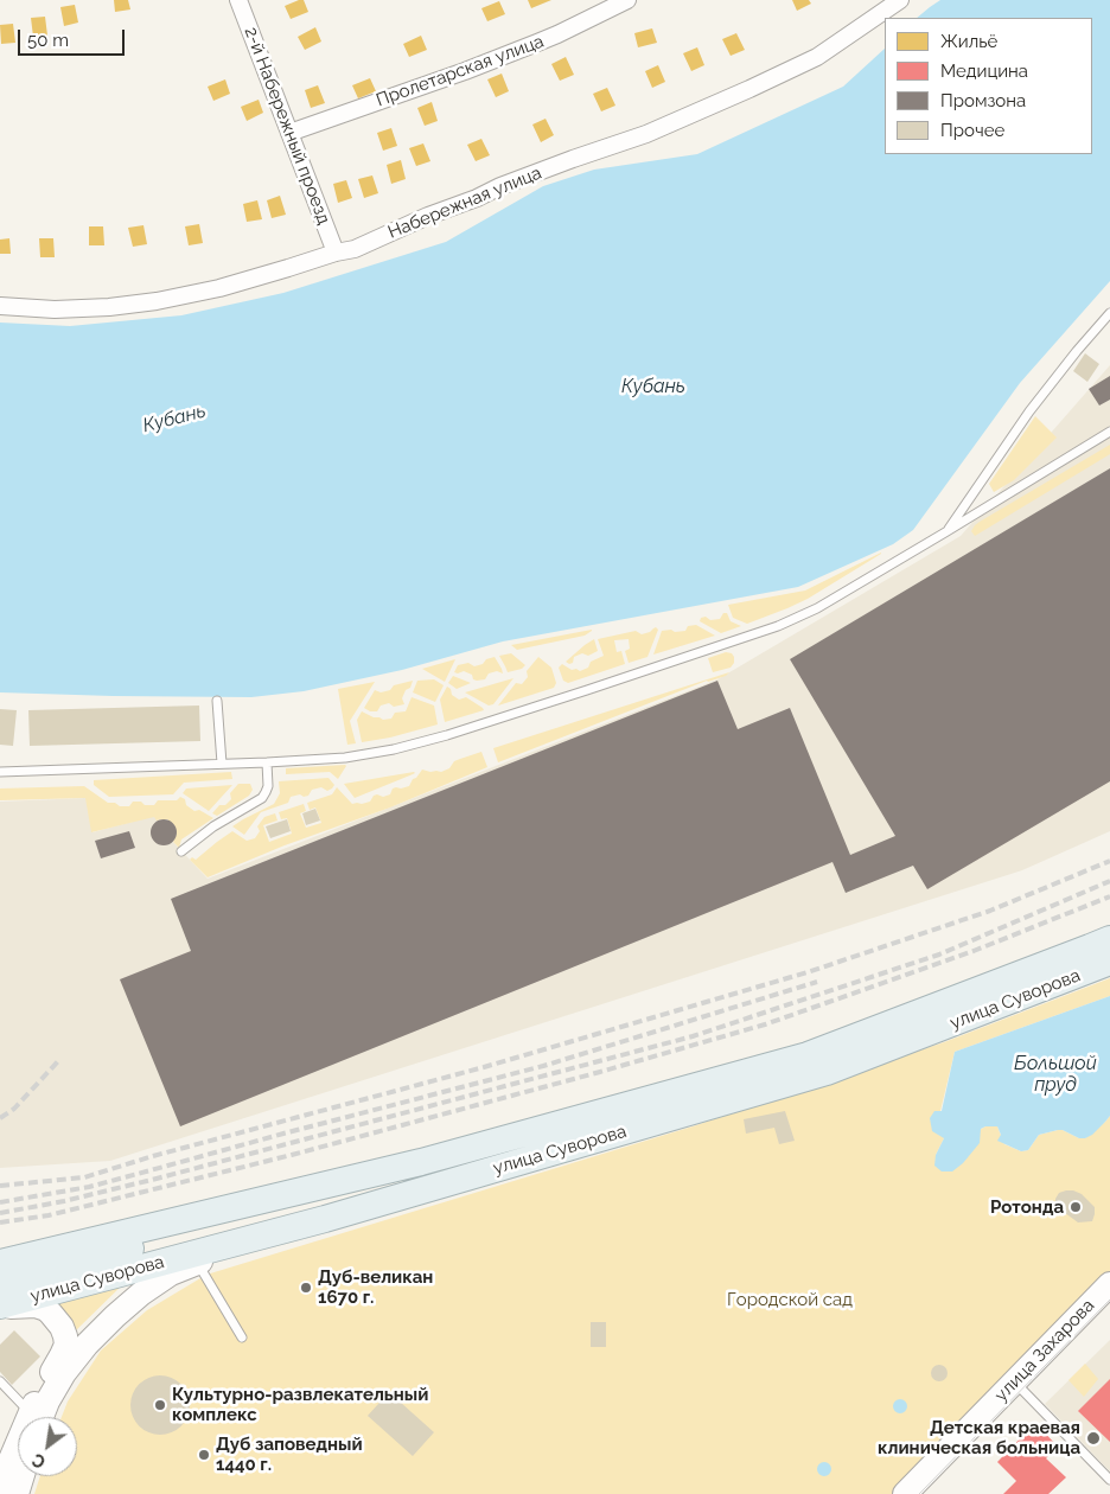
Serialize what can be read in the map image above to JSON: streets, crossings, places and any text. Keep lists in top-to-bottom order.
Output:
{
  "streets": {
    "main road": ["улица Суворова", "улица Захарова"],
    "street": ["Пролетарская улица", "2-й Набережный проезд", "Набережная улица"]
  },
  "crossings": [
    ["Пролетарская улица", "2-й Набережный проезд"],
    ["2-й Набережный проезд", "Набережная улица"]
  ],
  "water": ["Кубань", "Большой пруд"],
  "parks": ["Городской сад"],
  "places": [
    "Ротонда",
    "Дуб-великан 1670 г.",
    "Культурно-развлекательный комплекс",
    "Детская краевая клиническая больница",
    "Дуб заповедный 1440 г."
  ],
  "legend": [
    "Жильё",
    "Медицина",
    "Промзона",
    "Прочее"
  ],
  "scale_bar": "50 m",
  "north": "bottom left"
}
